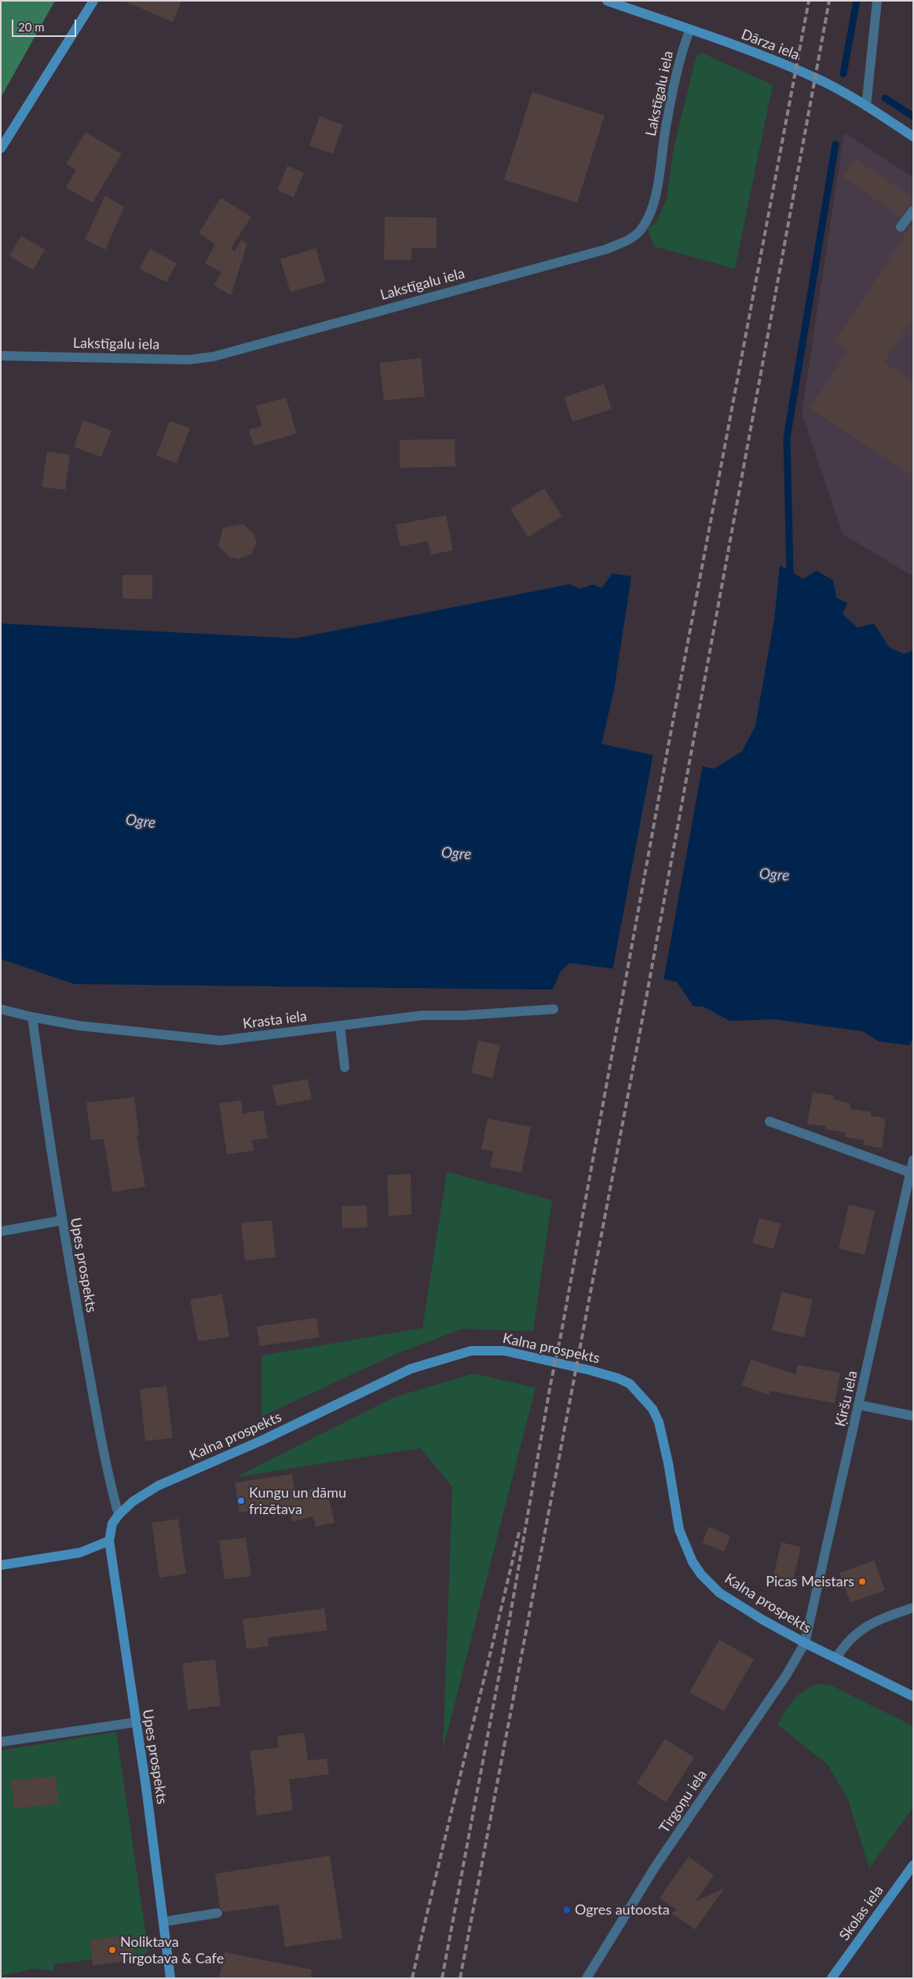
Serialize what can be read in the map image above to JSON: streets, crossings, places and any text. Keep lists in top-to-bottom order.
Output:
{
  "streets": {
    "main road": [
      "Dārza iela",
      "Upes prospekts",
      "Kalna prospekts",
      "Skolas iela"
    ],
    "street": [
      "Lakstīgalu iela",
      "Krasta iela",
      "Ķiršu iela",
      "Tirgoņu iela"
    ]
  },
  "crossings": [
    ["Dārza iela", "Lakstīgalu iela"],
    ["Krasta iela", "Upes prospekts"],
    ["Upes prospekts", "Kalna prospekts"],
    ["Kalna prospekts", "Ķiršu iela"],
    ["Kalna prospekts", "Tirgoņu iela"],
    ["Ķiršu iela", "Tirgoņu iela"]
  ],
  "water": ["Ogre"],
  "places": [
    "Kungu un dāmu frizētava",
    "Picas Meistars",
    "Ogres autoosta",
    "Noliktava Tirgotava & Cafe"
  ],
  "scale_bar": "20 m"
}
